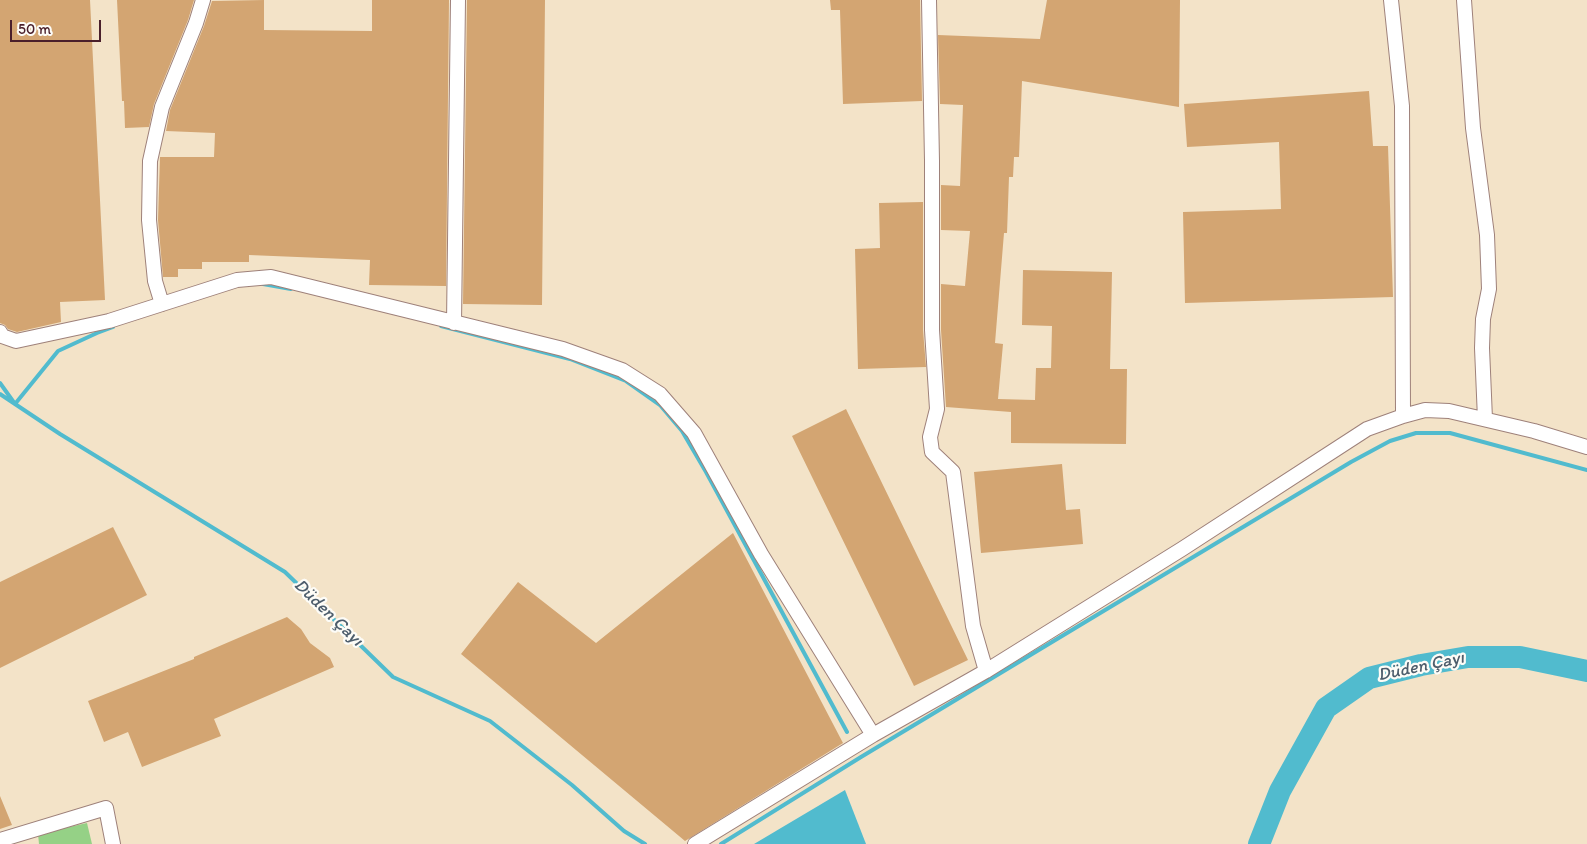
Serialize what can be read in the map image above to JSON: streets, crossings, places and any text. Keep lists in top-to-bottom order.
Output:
{
  "water": ["Düden Çayı"],
  "scale_bar": "50 m"
}
